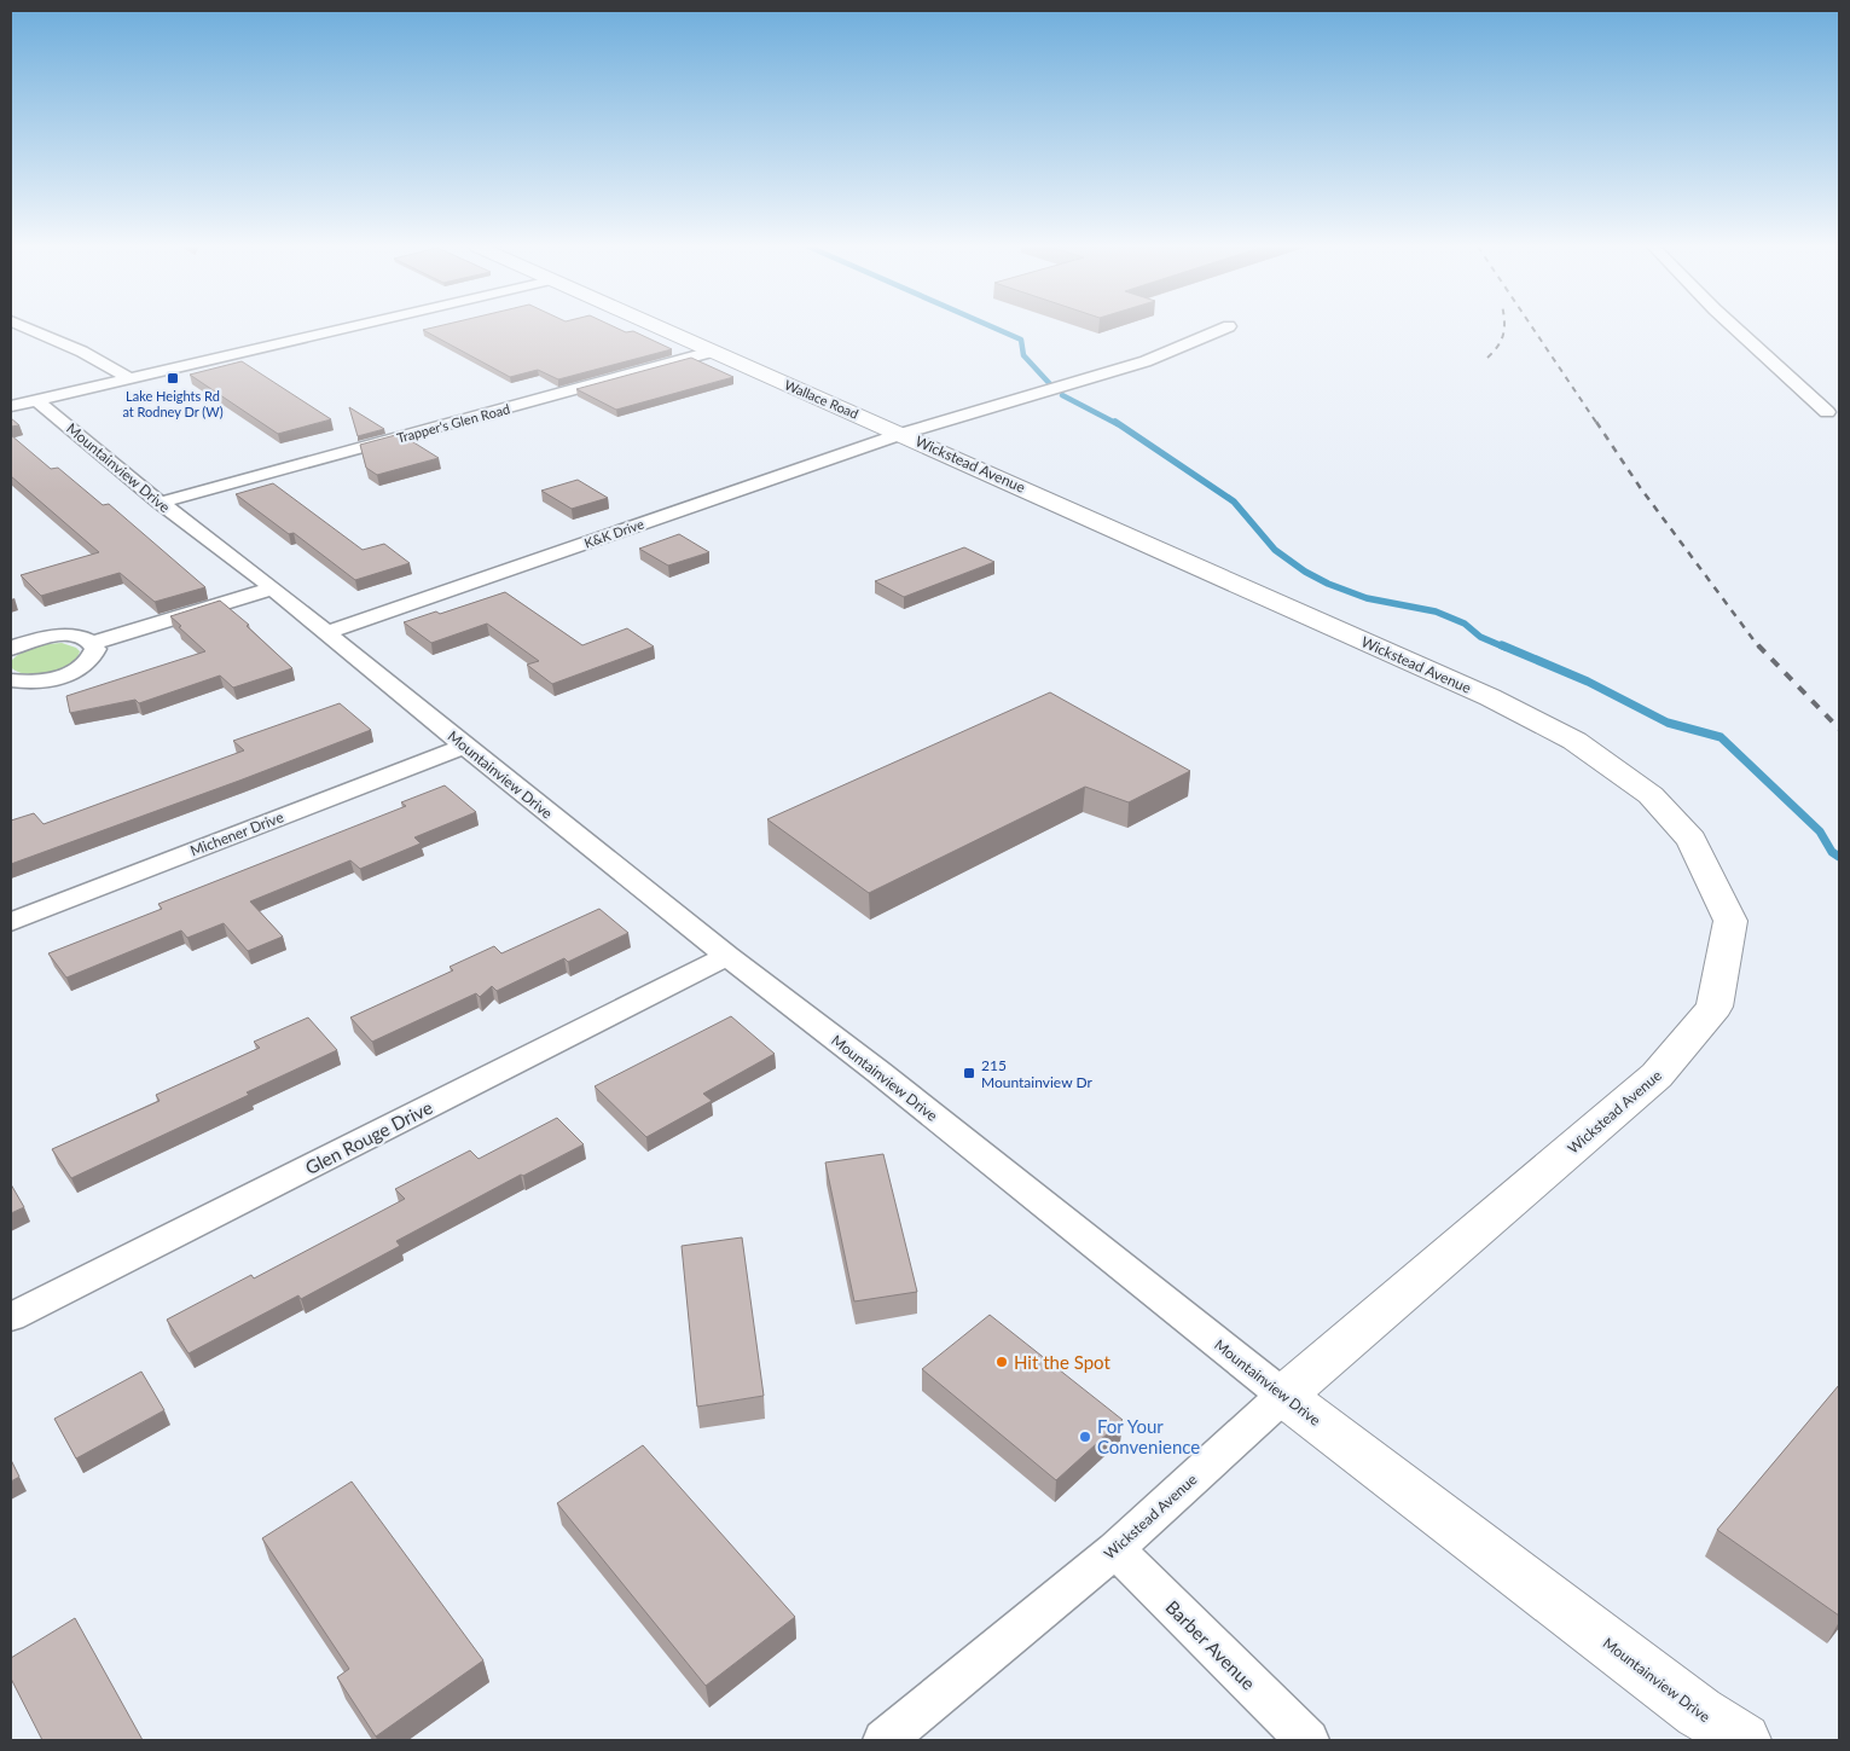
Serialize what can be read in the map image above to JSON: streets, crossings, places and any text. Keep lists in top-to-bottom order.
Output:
{
  "streets": {
    "street": [
      "Wallace Road",
      "Trapper's Glen Road",
      "Wickstead Avenue",
      "Mountainview Drive",
      "K&K Drive",
      "Michener Drive",
      "Glen Rouge Drive",
      "Barber Avenue"
    ]
  },
  "crossings": [
    ["Wallace Road", "Trapper's Glen Road"],
    ["Wallace Road", "Wickstead Avenue"],
    ["Wallace Road", "K&K Drive"],
    ["Trapper's Glen Road", "Mountainview Drive"],
    ["Wickstead Avenue", "Mountainview Drive"],
    ["Wickstead Avenue", "K&K Drive"],
    ["Wickstead Avenue", "Barber Avenue"],
    ["Mountainview Drive", "K&K Drive"],
    ["Mountainview Drive", "Michener Drive"],
    ["Mountainview Drive", "Glen Rouge Drive"]
  ],
  "places": {
    "transit": ["Lake Heights Rd at Rodney Dr (W)", "215 Mountainview Dr"],
    "other": ["Hit the Spot", "For Your Convenience"]
  }
}
